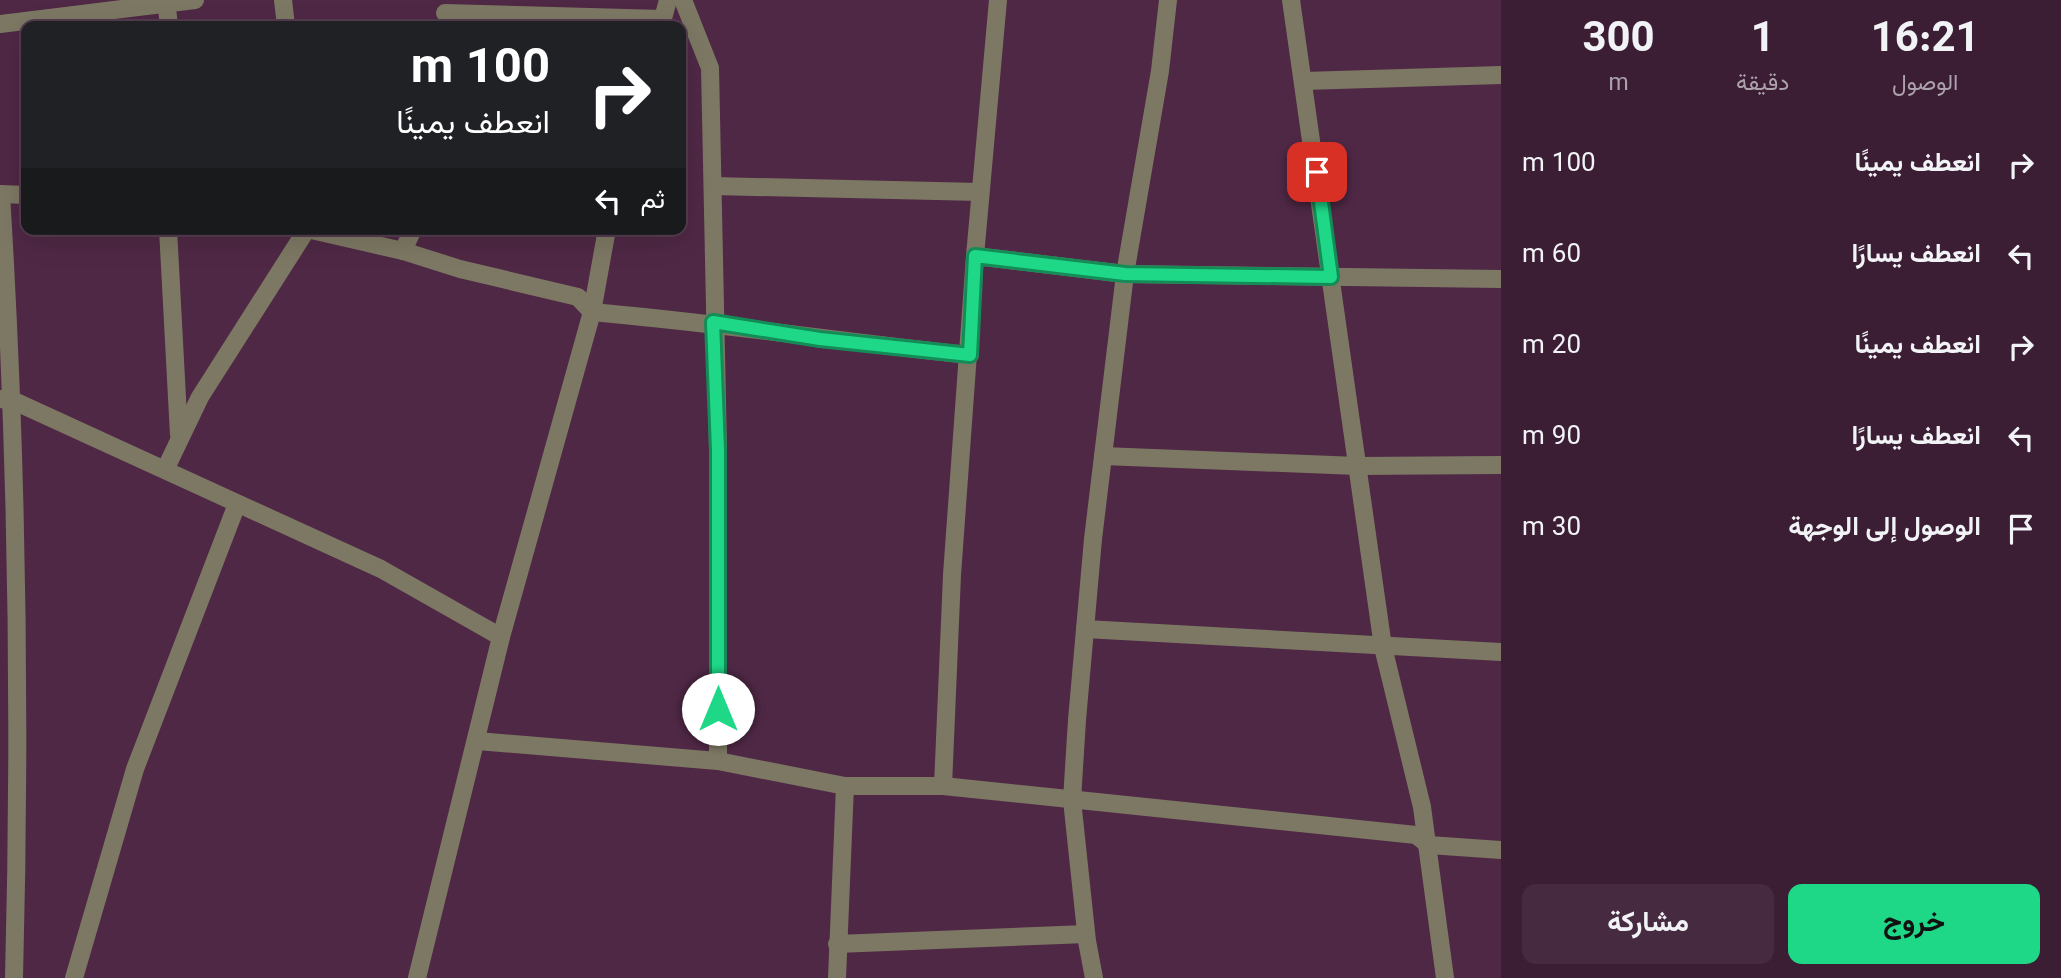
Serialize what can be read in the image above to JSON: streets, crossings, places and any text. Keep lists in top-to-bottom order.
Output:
{
  "page": {
    "eta": [
      "16:21",
      "الوصول",
      "1",
      "دقيقة",
      "300",
      "m"
    ],
    "turn": ["100 m", "انعطف يمينًا"],
    "list": [
      {
        "name": "انعطف يمينًا",
        "value": "100 m"
      },
      {
        "name": "انعطف يسارًا",
        "value": "60 m"
      },
      {
        "name": "انعطف يمينًا",
        "value": "20 m"
      },
      {
        "name": "انعطف يسارًا",
        "value": "90 m"
      },
      {
        "name": "الوصول إلى الوجهة",
        "value": "30 m"
      }
    ],
    "then": "ثم",
    "buttons": ["خروج", "مشاركة"]
  }
}
